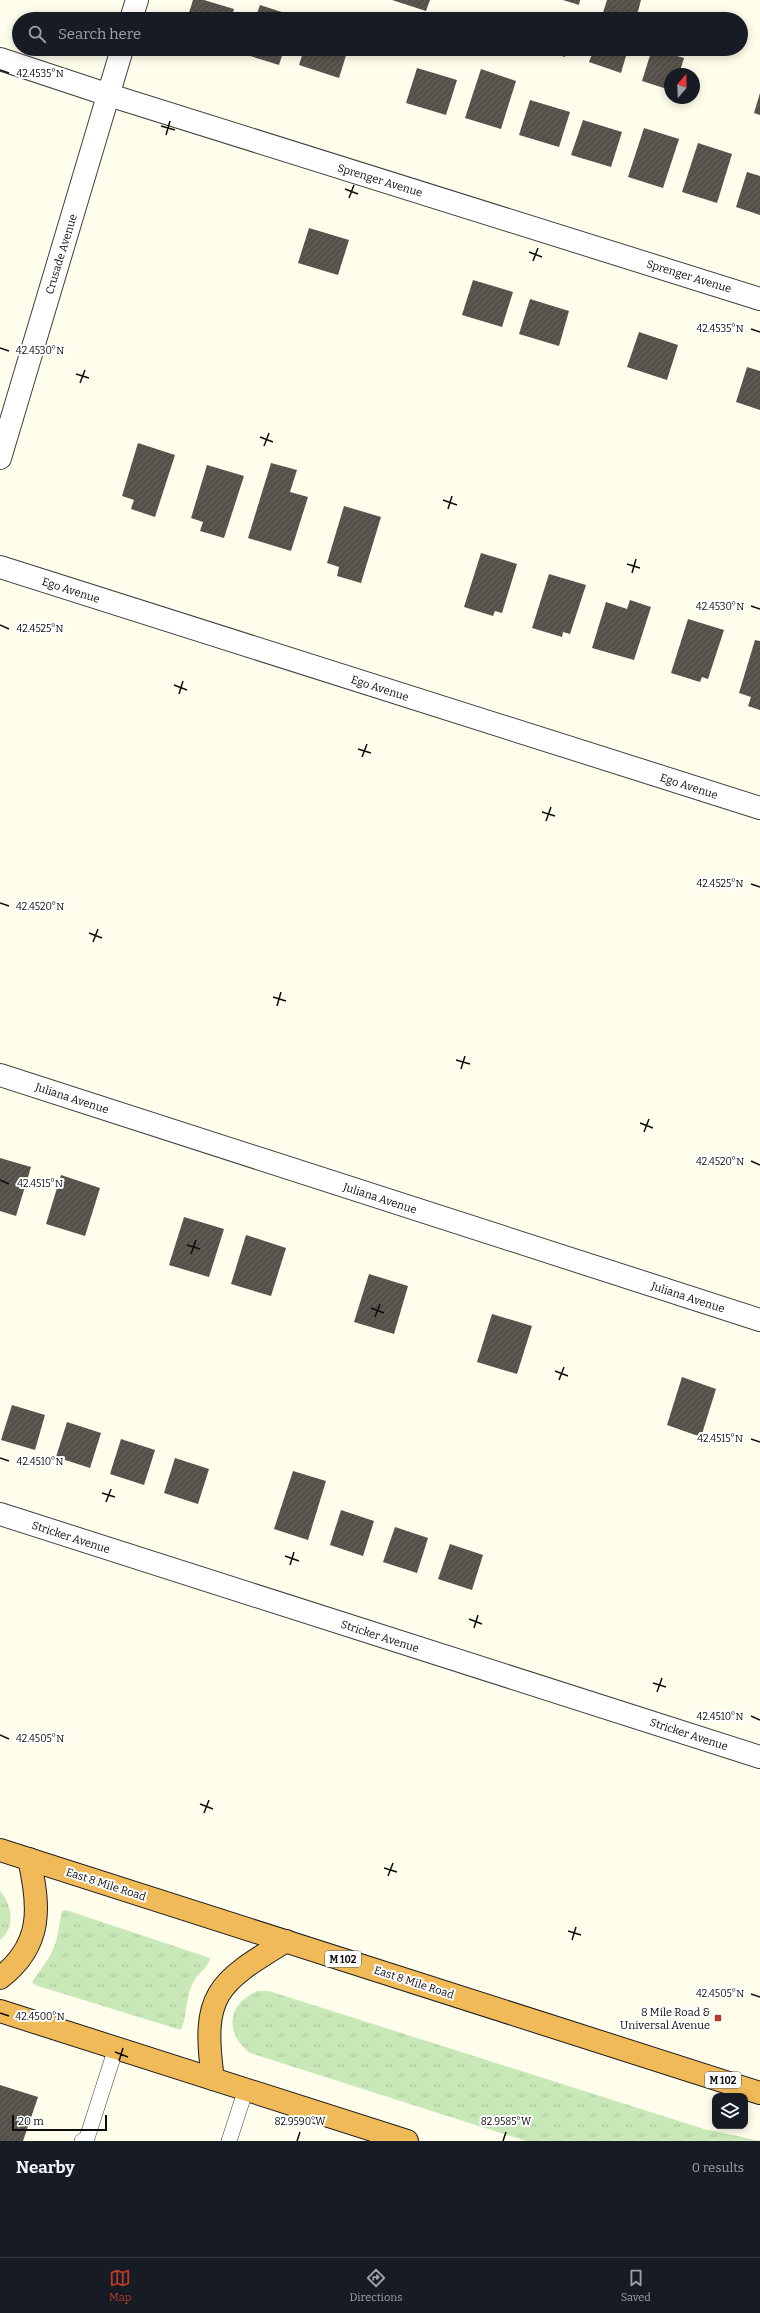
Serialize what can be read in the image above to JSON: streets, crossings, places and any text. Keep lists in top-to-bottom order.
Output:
{
  "streets": {
    "highway": ["East 8 Mile Road", "M 102"],
    "street": [
      "Sprenger Avenue",
      "Crusade Avenue",
      "Ego Avenue",
      "Juliana Avenue",
      "Stricker Avenue"
    ]
  },
  "crossings": [
    ["Sprenger Avenue", "Crusade Avenue"]
  ],
  "places": {
    "transit": ["8 Mile Road & Universal Avenue"]
  },
  "scale_bar": "20 m",
  "north": "top",
  "page": {
    "search": "Search here",
    "scale": "20 m",
    "heading": ["Nearby", "0 results"],
    "nav": ["Map", "Directions", "Saved"]
  },
  "coordinates": [
    "42.4535°N",
    "42.4530°N",
    "42.4525°N",
    "42.4520°N",
    "42.4515°N",
    "42.4510°N",
    "42.4505°N",
    "42.4500°N",
    "82.9590°W",
    "82.9585°W"
  ]
}
